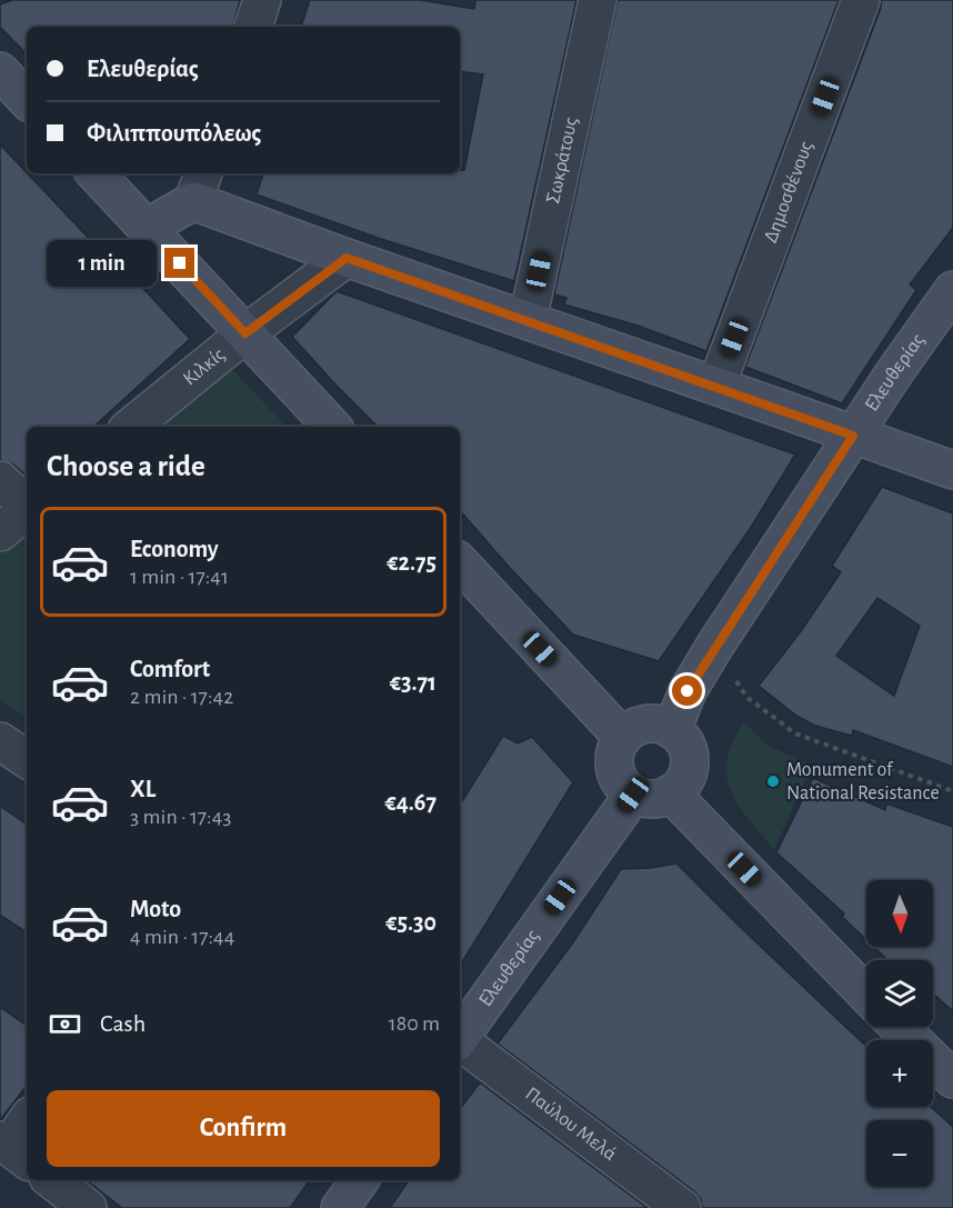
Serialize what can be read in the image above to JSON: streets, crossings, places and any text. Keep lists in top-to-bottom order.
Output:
{
  "streets": {
    "main road": ["Ελευθερίας"],
    "street": [
      "Σωκράτους",
      "Δημοσθένους",
      "Κιλκίς",
      "Παύλου Μελά"
    ]
  },
  "places": ["Monument of National Resistance"],
  "north": "bottom",
  "page": {
    "banner": ["Ελευθερίας", "Φιλιππουπόλεως"],
    "bubble": "1 min",
    "heading": "Choose a ride",
    "list": [
      {
        "name": "Economy",
        "note": "1 min · 17:41",
        "value": "€2.75"
      },
      {
        "name": "Comfort",
        "note": "2 min · 17:42",
        "value": "€3.71"
      },
      {
        "name": "XL",
        "note": "3 min · 17:43",
        "value": "€4.67"
      },
      {
        "name": "Moto",
        "note": "4 min · 17:44",
        "value": "€5.30"
      }
    ],
    "map_buttons": ["+", "−"],
    "pay": ["Cash", "180 m"],
    "buttons": "Confirm"
  }
}
